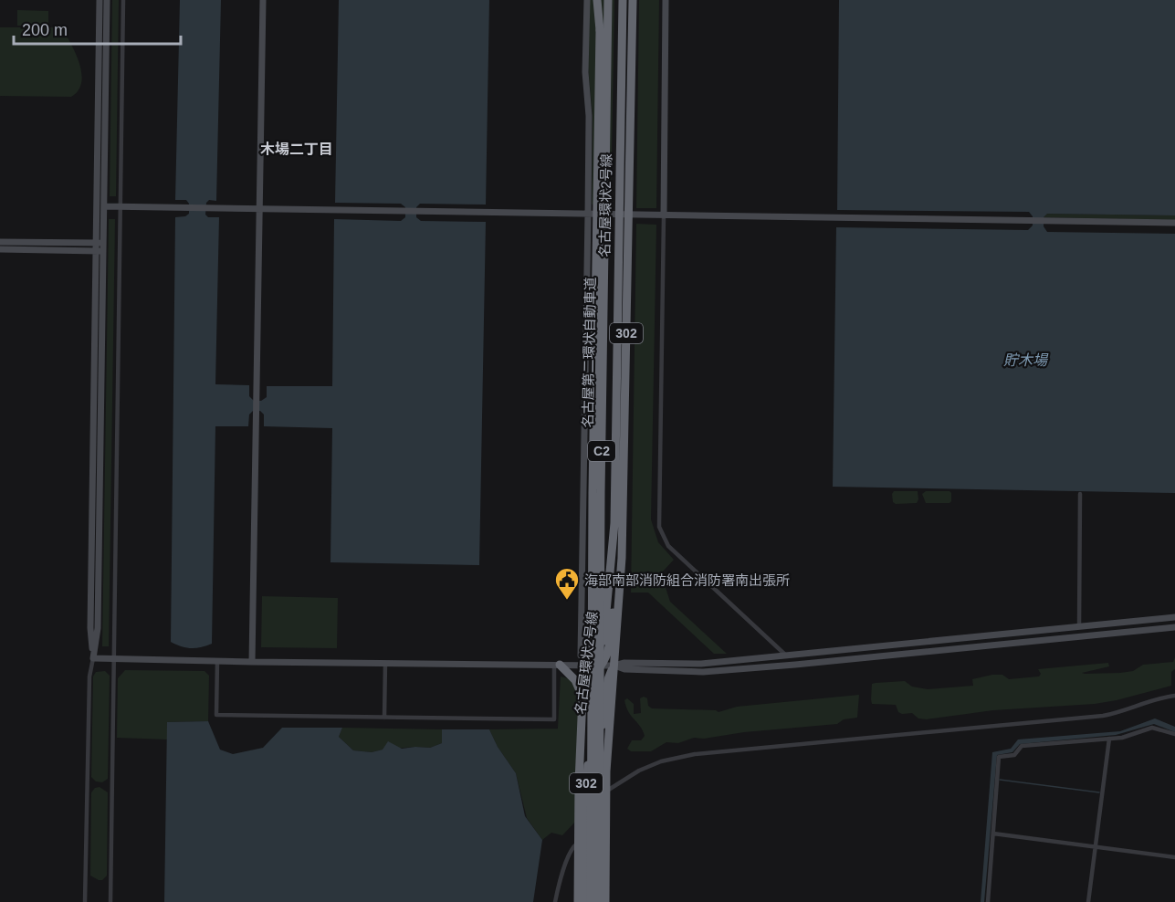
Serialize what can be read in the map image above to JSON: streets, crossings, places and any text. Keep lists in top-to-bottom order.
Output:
{
  "streets": {
    "highway": [
      "名古屋環状2号線",
      "302",
      "名古屋第二環状自動車道",
      "C2"
    ]
  },
  "crossings": [
    ["名古屋環状2号線", "名古屋第二環状自動車道"]
  ],
  "districts": ["木場二丁目"],
  "water": ["貯木場"],
  "places": {
    "public building": ["海部南部消防組合消防署南出張所"]
  },
  "scale_bar": "200 m"
}
